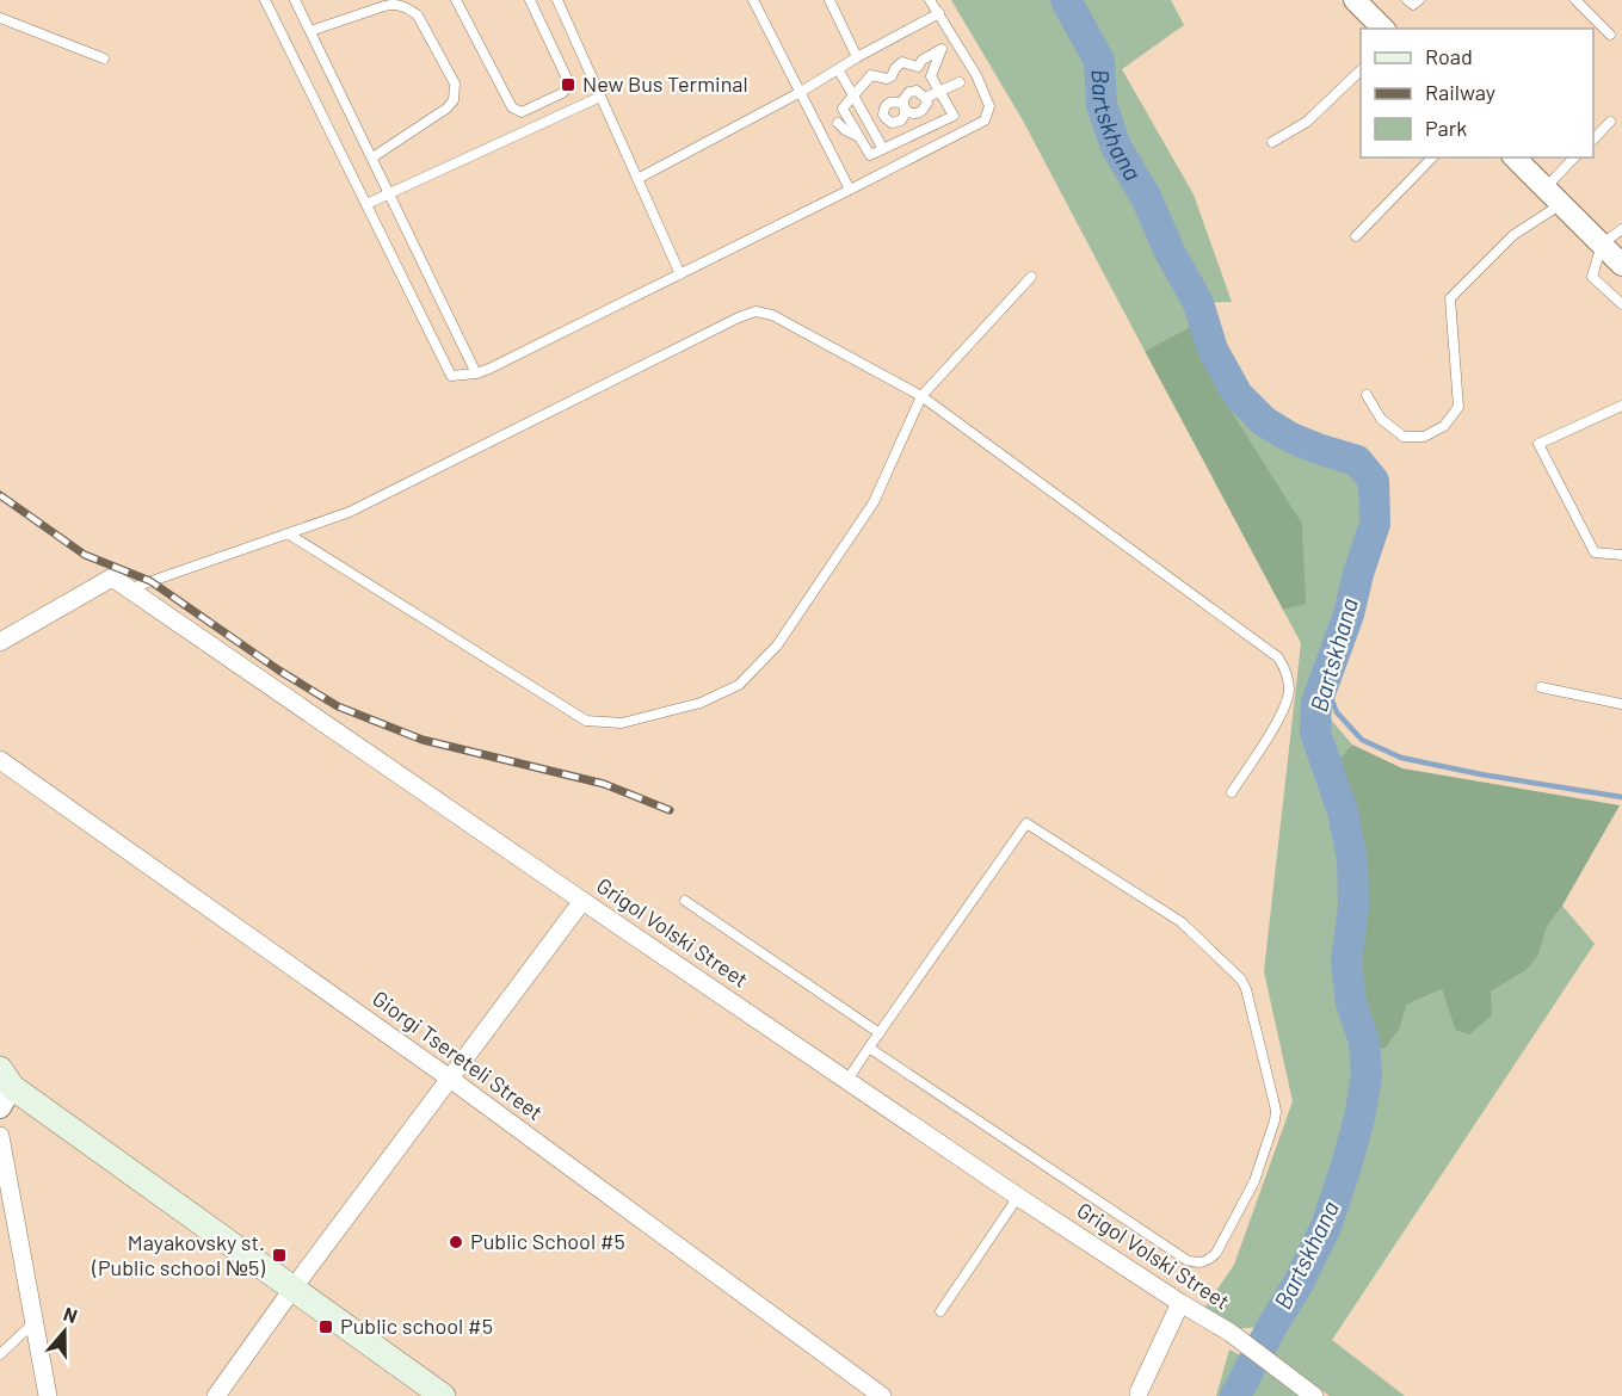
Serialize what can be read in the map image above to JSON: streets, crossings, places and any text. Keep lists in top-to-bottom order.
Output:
{
  "streets": {
    "street": ["Grigol Volski Street", "Giorgi Tsereteli Street"]
  },
  "water": ["Bartskhana"],
  "places": {
    "transit": ["New Bus Terminal", "Mayakovsky st. (Public school №5)", "Public school #5"],
    "other": ["Public School #5"]
  },
  "legend": ["Road", "Railway", "Park"],
  "north": "top"
}
